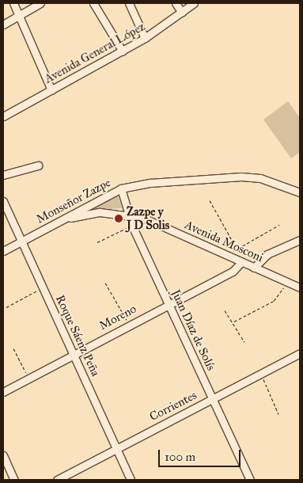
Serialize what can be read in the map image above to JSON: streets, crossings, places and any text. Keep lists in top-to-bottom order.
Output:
{
  "streets": {
    "street": [
      "Avenida General López",
      "Monseñor Zazpe",
      "Avenida Mosconi",
      "Moreno",
      "Juan Díaz de Solís",
      "Roque Sáenz Peña",
      "Corrientes"
    ]
  },
  "crossings": [
    ["Monseñor Zazpe", "Avenida Mosconi"],
    ["Monseñor Zazpe", "Juan Díaz de Solís"],
    ["Monseñor Zazpe", "Roque Sáenz Peña"],
    ["Avenida Mosconi", "Moreno"],
    ["Avenida Mosconi", "Juan Díaz de Solís"],
    ["Moreno", "Juan Díaz de Solís"],
    ["Moreno", "Roque Sáenz Peña"],
    ["Juan Díaz de Solís", "Corrientes"],
    ["Roque Sáenz Peña", "Corrientes"]
  ],
  "places": ["Zazpe y J D Solis"],
  "scale_bar": "100 m"
}
